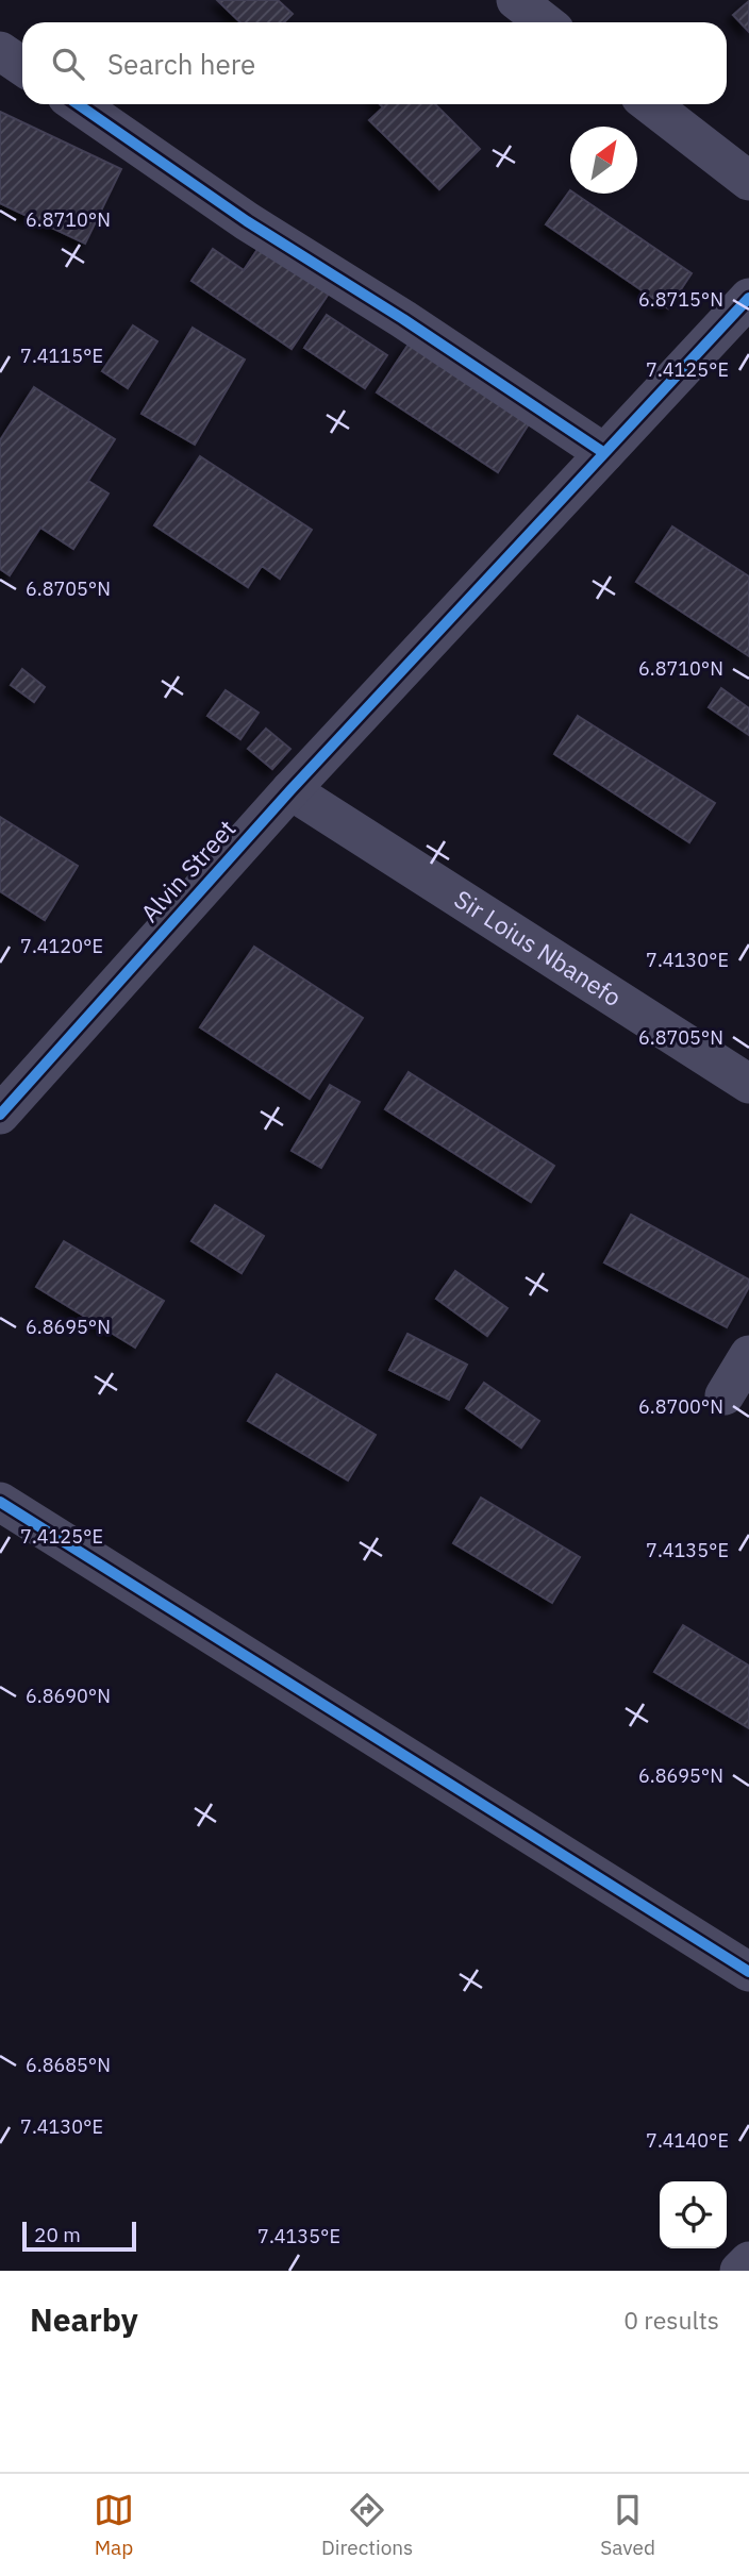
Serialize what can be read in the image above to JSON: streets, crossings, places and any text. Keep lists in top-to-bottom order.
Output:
{
  "streets": {
    "street": ["Alvin Street", "Sir Loius Nbanefo"]
  },
  "crossings": [
    ["Alvin Street", "Sir Loius Nbanefo"]
  ],
  "scale_bar": "20 m",
  "north": "top right",
  "page": {
    "search": "Search here",
    "scale": "20 m",
    "heading": ["Nearby", "0 results"],
    "nav": ["Map", "Directions", "Saved"]
  },
  "coordinates": [
    "6.8710°N",
    "6.8715°N",
    "7.4115°E",
    "7.4125°E",
    "6.8705°N",
    "7.4120°E",
    "7.4130°E",
    "6.8695°N",
    "6.8700°N",
    "7.4135°E",
    "6.8690°N",
    "6.8685°N",
    "7.4140°E"
  ]
}
